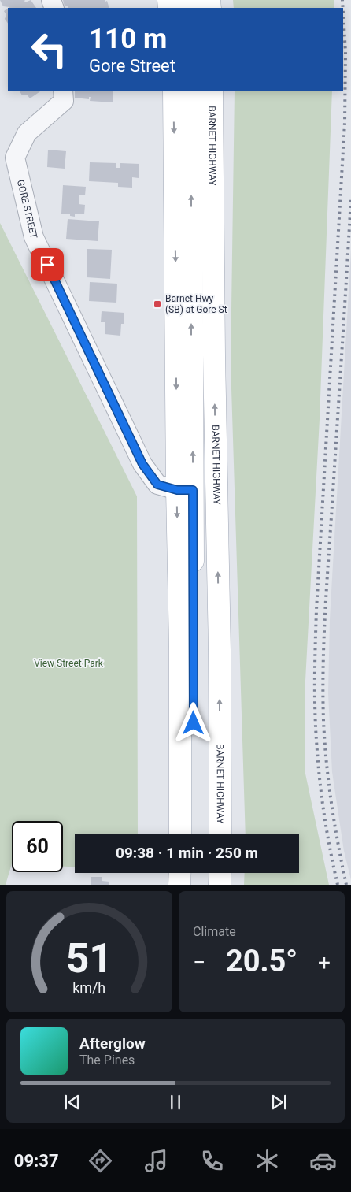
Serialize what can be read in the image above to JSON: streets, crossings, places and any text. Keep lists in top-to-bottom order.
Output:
{
  "streets": {
    "main road": ["BARNET HIGHWAY"],
    "street": ["GORE STREET"]
  },
  "parks": ["View Street Park"],
  "places": {
    "transit": ["Barnet Hwy (SB) at Gore St"]
  },
  "page": {
    "turn": ["110 m", "Gore Street"],
    "limit": "60",
    "trip": "09:38 · 1 min · 250 m",
    "tile": "Climate",
    "heat": ["−", "20.5°", "+"],
    "song": ["Afterglow", "The Pines"],
    "tabs": "09:37",
    "gauge": ["51", "km/h"]
  }
}
